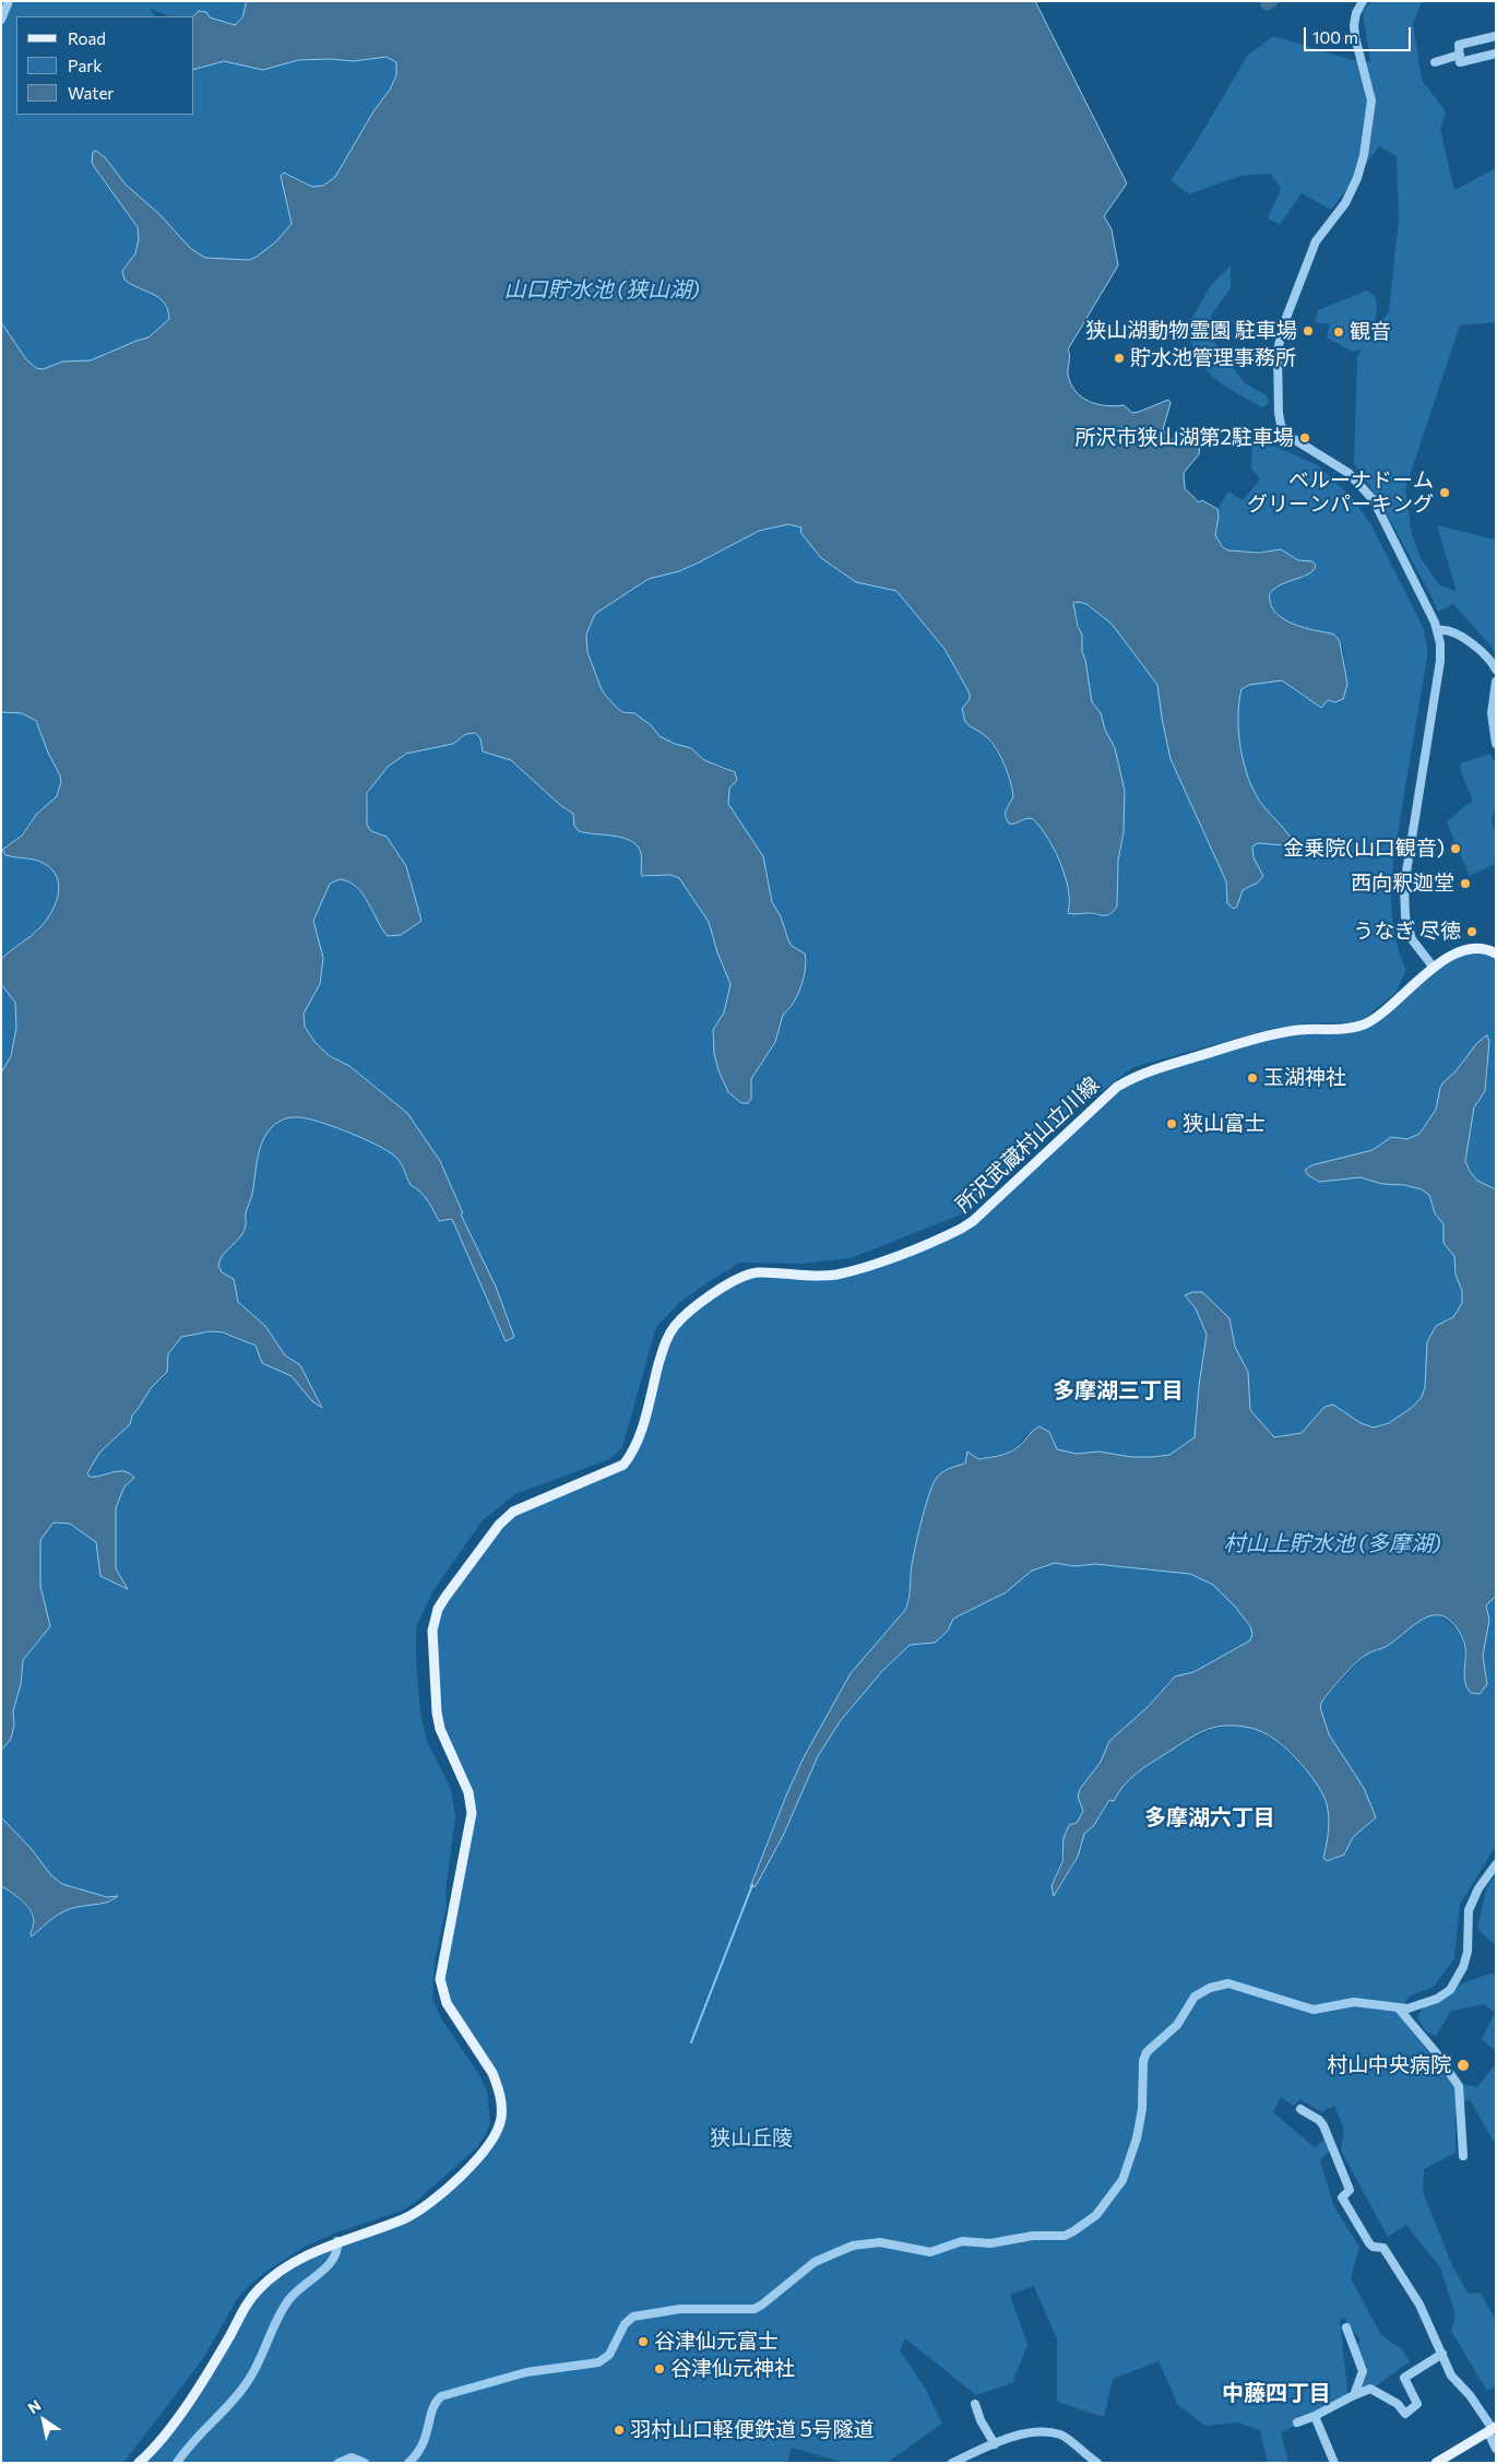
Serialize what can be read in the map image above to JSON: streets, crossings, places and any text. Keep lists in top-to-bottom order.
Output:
{
  "streets": {
    "main road": ["所沢武蔵村山立川線"]
  },
  "districts": ["多摩湖三丁目", "多摩湖六丁目", "中藤四丁目"],
  "water": ["山口貯水池 (狭山湖)", "村山上貯水池 (多摩湖)"],
  "parks": ["狭山丘陵"],
  "places": [
    "狭山湖動物霊園 駐車場",
    "観音",
    "貯水池管理事務所",
    "所沢市狭山湖第2駐車場",
    "ベルーナドーム グリーンパーキング",
    "金乗院(山口観音)",
    "西向釈迦堂",
    "うなぎ 尽徳",
    "玉湖神社",
    "狭山富士",
    "村山中央病院",
    "谷津仙元富士",
    "谷津仙元神社",
    "羽村山口軽便鉄道 5号隧道"
  ],
  "legend": ["Road", "Park", "Water"],
  "scale_bar": "100 m",
  "north": "top left"
}
